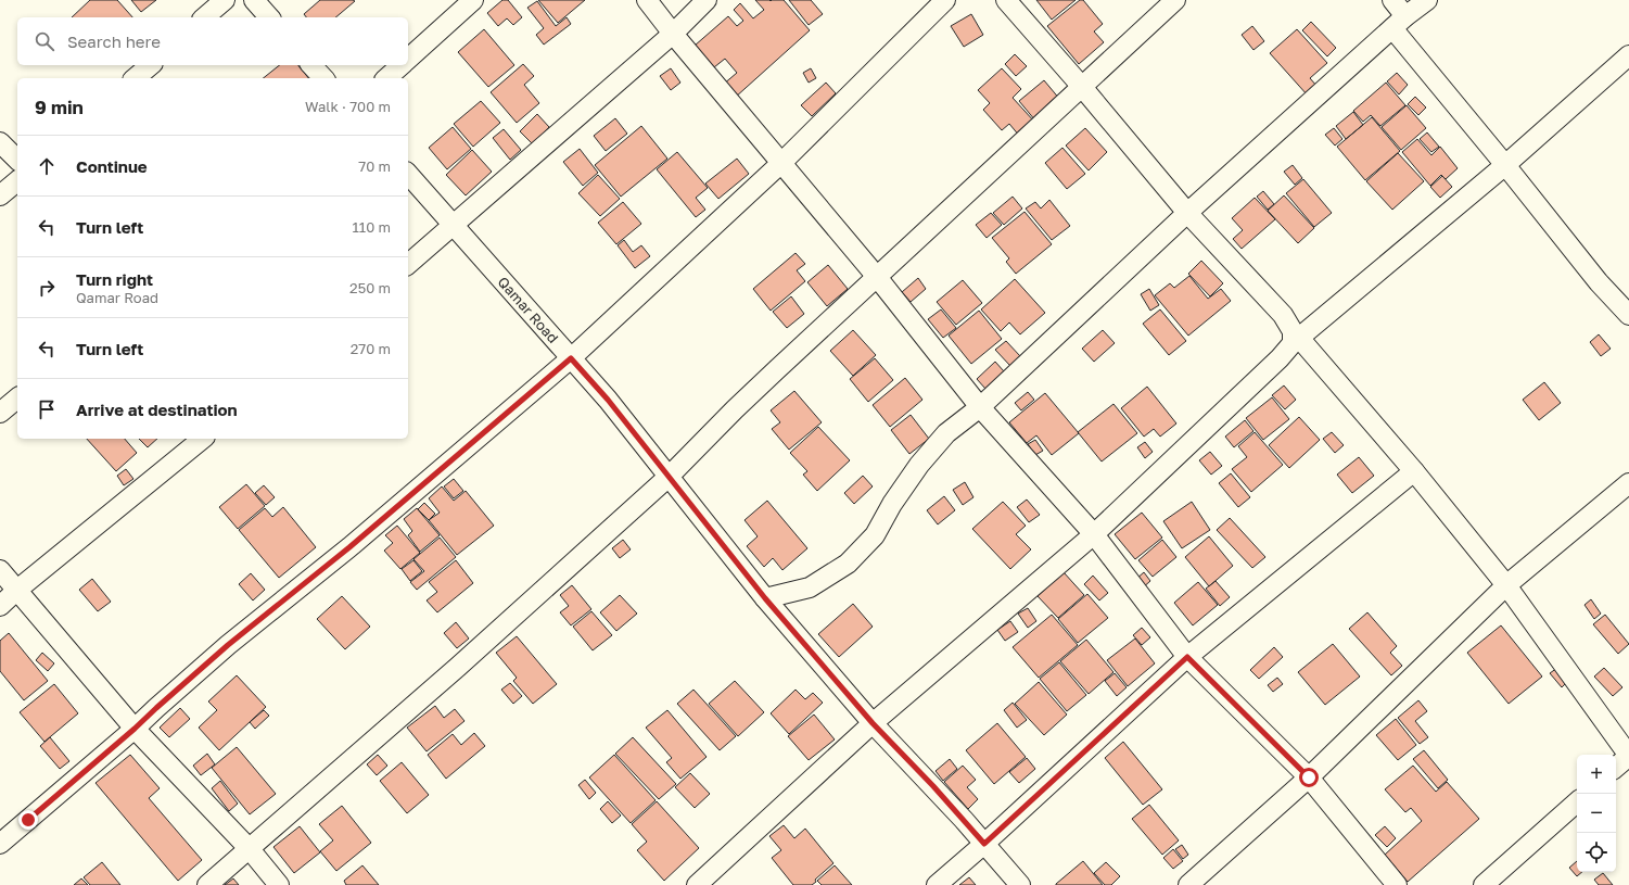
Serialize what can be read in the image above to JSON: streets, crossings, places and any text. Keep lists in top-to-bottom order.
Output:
{
  "streets": {
    "street": ["Qamar Road"]
  },
  "page": {
    "search": "Search here",
    "heading": ["9 min", "Walk · 700 m"],
    "list": [
      ["Continue", "70 m"],
      ["Turn left", "110 m"],
      ["Turn right", "Qamar Road", "250 m"],
      ["Turn left", "270 m"],
      "Arrive at destination"
    ],
    "map_buttons": ["+", "−"]
  }
}
